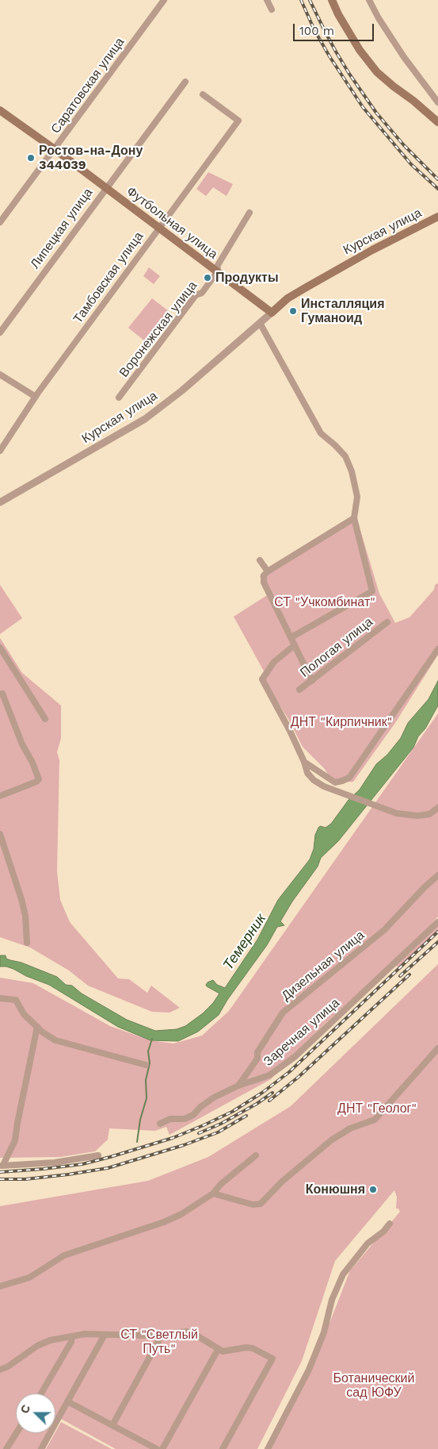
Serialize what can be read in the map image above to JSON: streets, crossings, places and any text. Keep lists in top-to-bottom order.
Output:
{
  "streets": {
    "main road": ["Футбольная улица", "Курская улица"],
    "street": [
      "Саратовская улица",
      "Липецкая улица",
      "Тамбовская улица",
      "Воронежская улица",
      "Пологая улица",
      "Дизельная улица",
      "Заречная улица"
    ]
  },
  "crossings": [
    ["Саратовская улица", "Футбольная улица"],
    ["Футбольная улица", "Липецкая улица"],
    ["Футбольная улица", "Курская улица"],
    ["Футбольная улица", "Тамбовская улица"],
    ["Футбольная улица", "Воронежская улица"],
    ["Дизельная улица", "Заречная улица"]
  ],
  "water": ["Темерник"],
  "parks": [
    "СТ \"Учкомбинат\"",
    "ДНТ \"Кирпичник\"",
    "ДНТ \"Геолог\"",
    "СТ \"Светлый Путь\"",
    "Ботанический сад ЮФУ"
  ],
  "places": [
    "Ростов-на-Дону 344039",
    "Продукты",
    "Инсталляция Гуманоид",
    "Конюшня"
  ],
  "scale_bar": "100 m",
  "north": "left"
}
